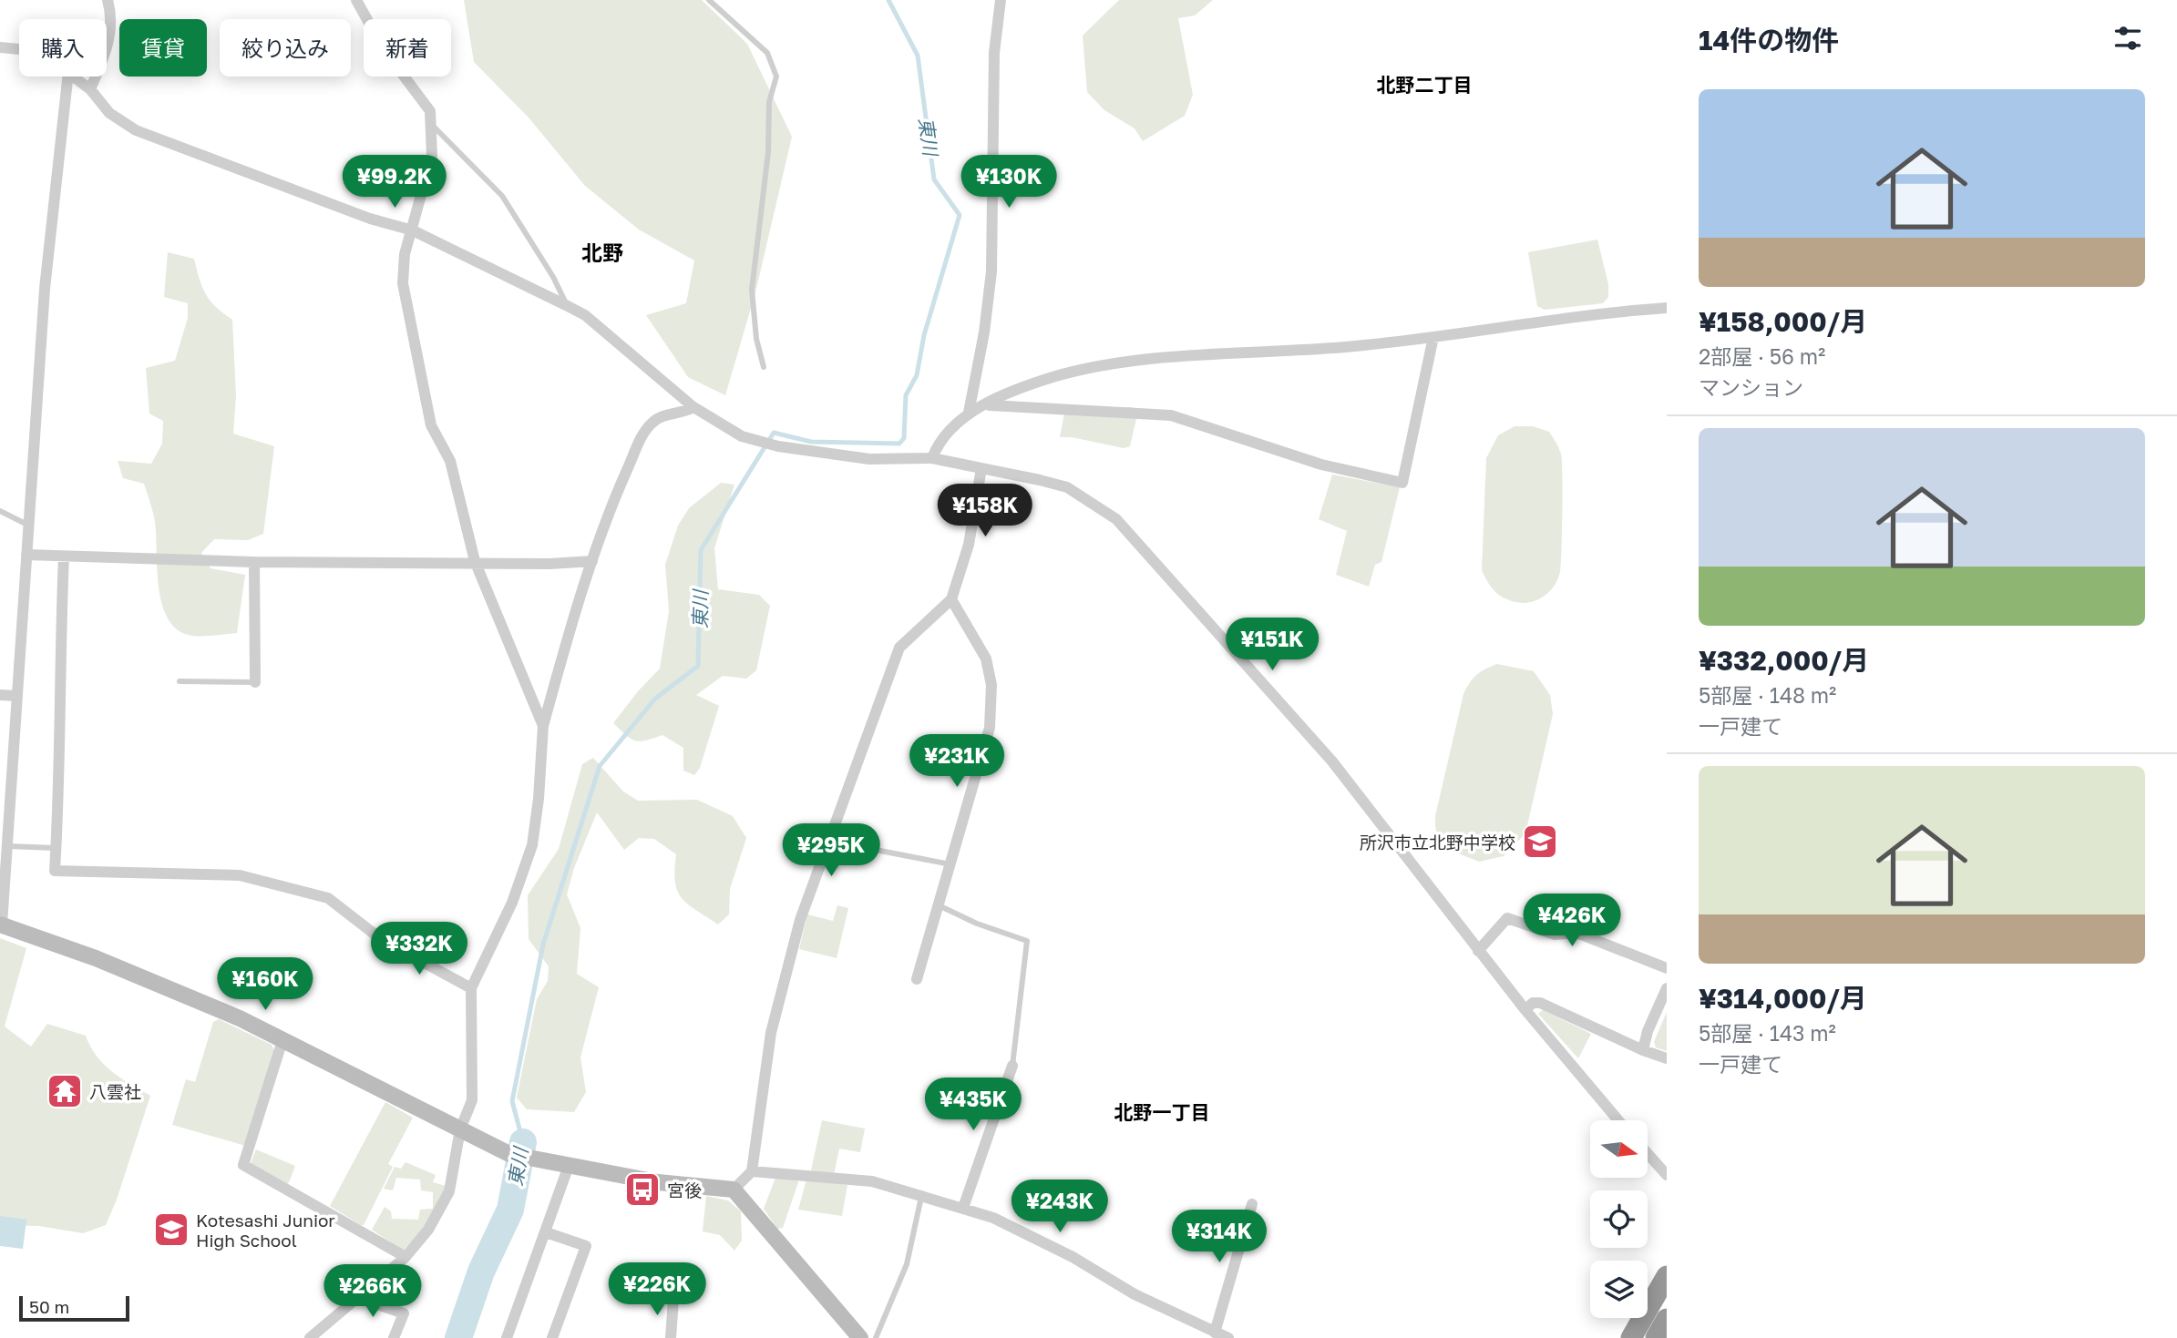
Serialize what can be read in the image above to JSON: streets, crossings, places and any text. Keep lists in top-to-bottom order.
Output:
{
  "districts": ["北野二丁目", "北野", "北野一丁目"],
  "water": ["東川"],
  "places": {
    "school or university": ["所沢市立北野中学校", "Kotesashi Junior High School"],
    "temple": ["八雲社"],
    "bus stop": ["宮後"]
  },
  "scale_bar": "50 m",
  "north": "right",
  "page": {
    "heading": "14件の物件",
    "chip": [
      "購入",
      "賃貸",
      "絞り込み",
      "新着"
    ],
    "list": [
      {
        "name": "¥158,000/月",
        "note": "2部屋 · 56 m² · マンション"
      },
      {
        "name": "¥332,000/月",
        "note": "5部屋 · 148 m² · 一戸建て"
      },
      {
        "name": "¥314,000/月",
        "note": "5部屋 · 143 m² · 一戸建て"
      }
    ],
    "price": [
      "¥99.2K",
      "¥130K",
      "¥158K",
      "¥151K",
      "¥231K",
      "¥295K",
      "¥426K",
      "¥332K",
      "¥160K",
      "¥435K",
      "¥243K",
      "¥314K",
      "¥226K",
      "¥266K"
    ],
    "scale": "50 m"
  }
}
